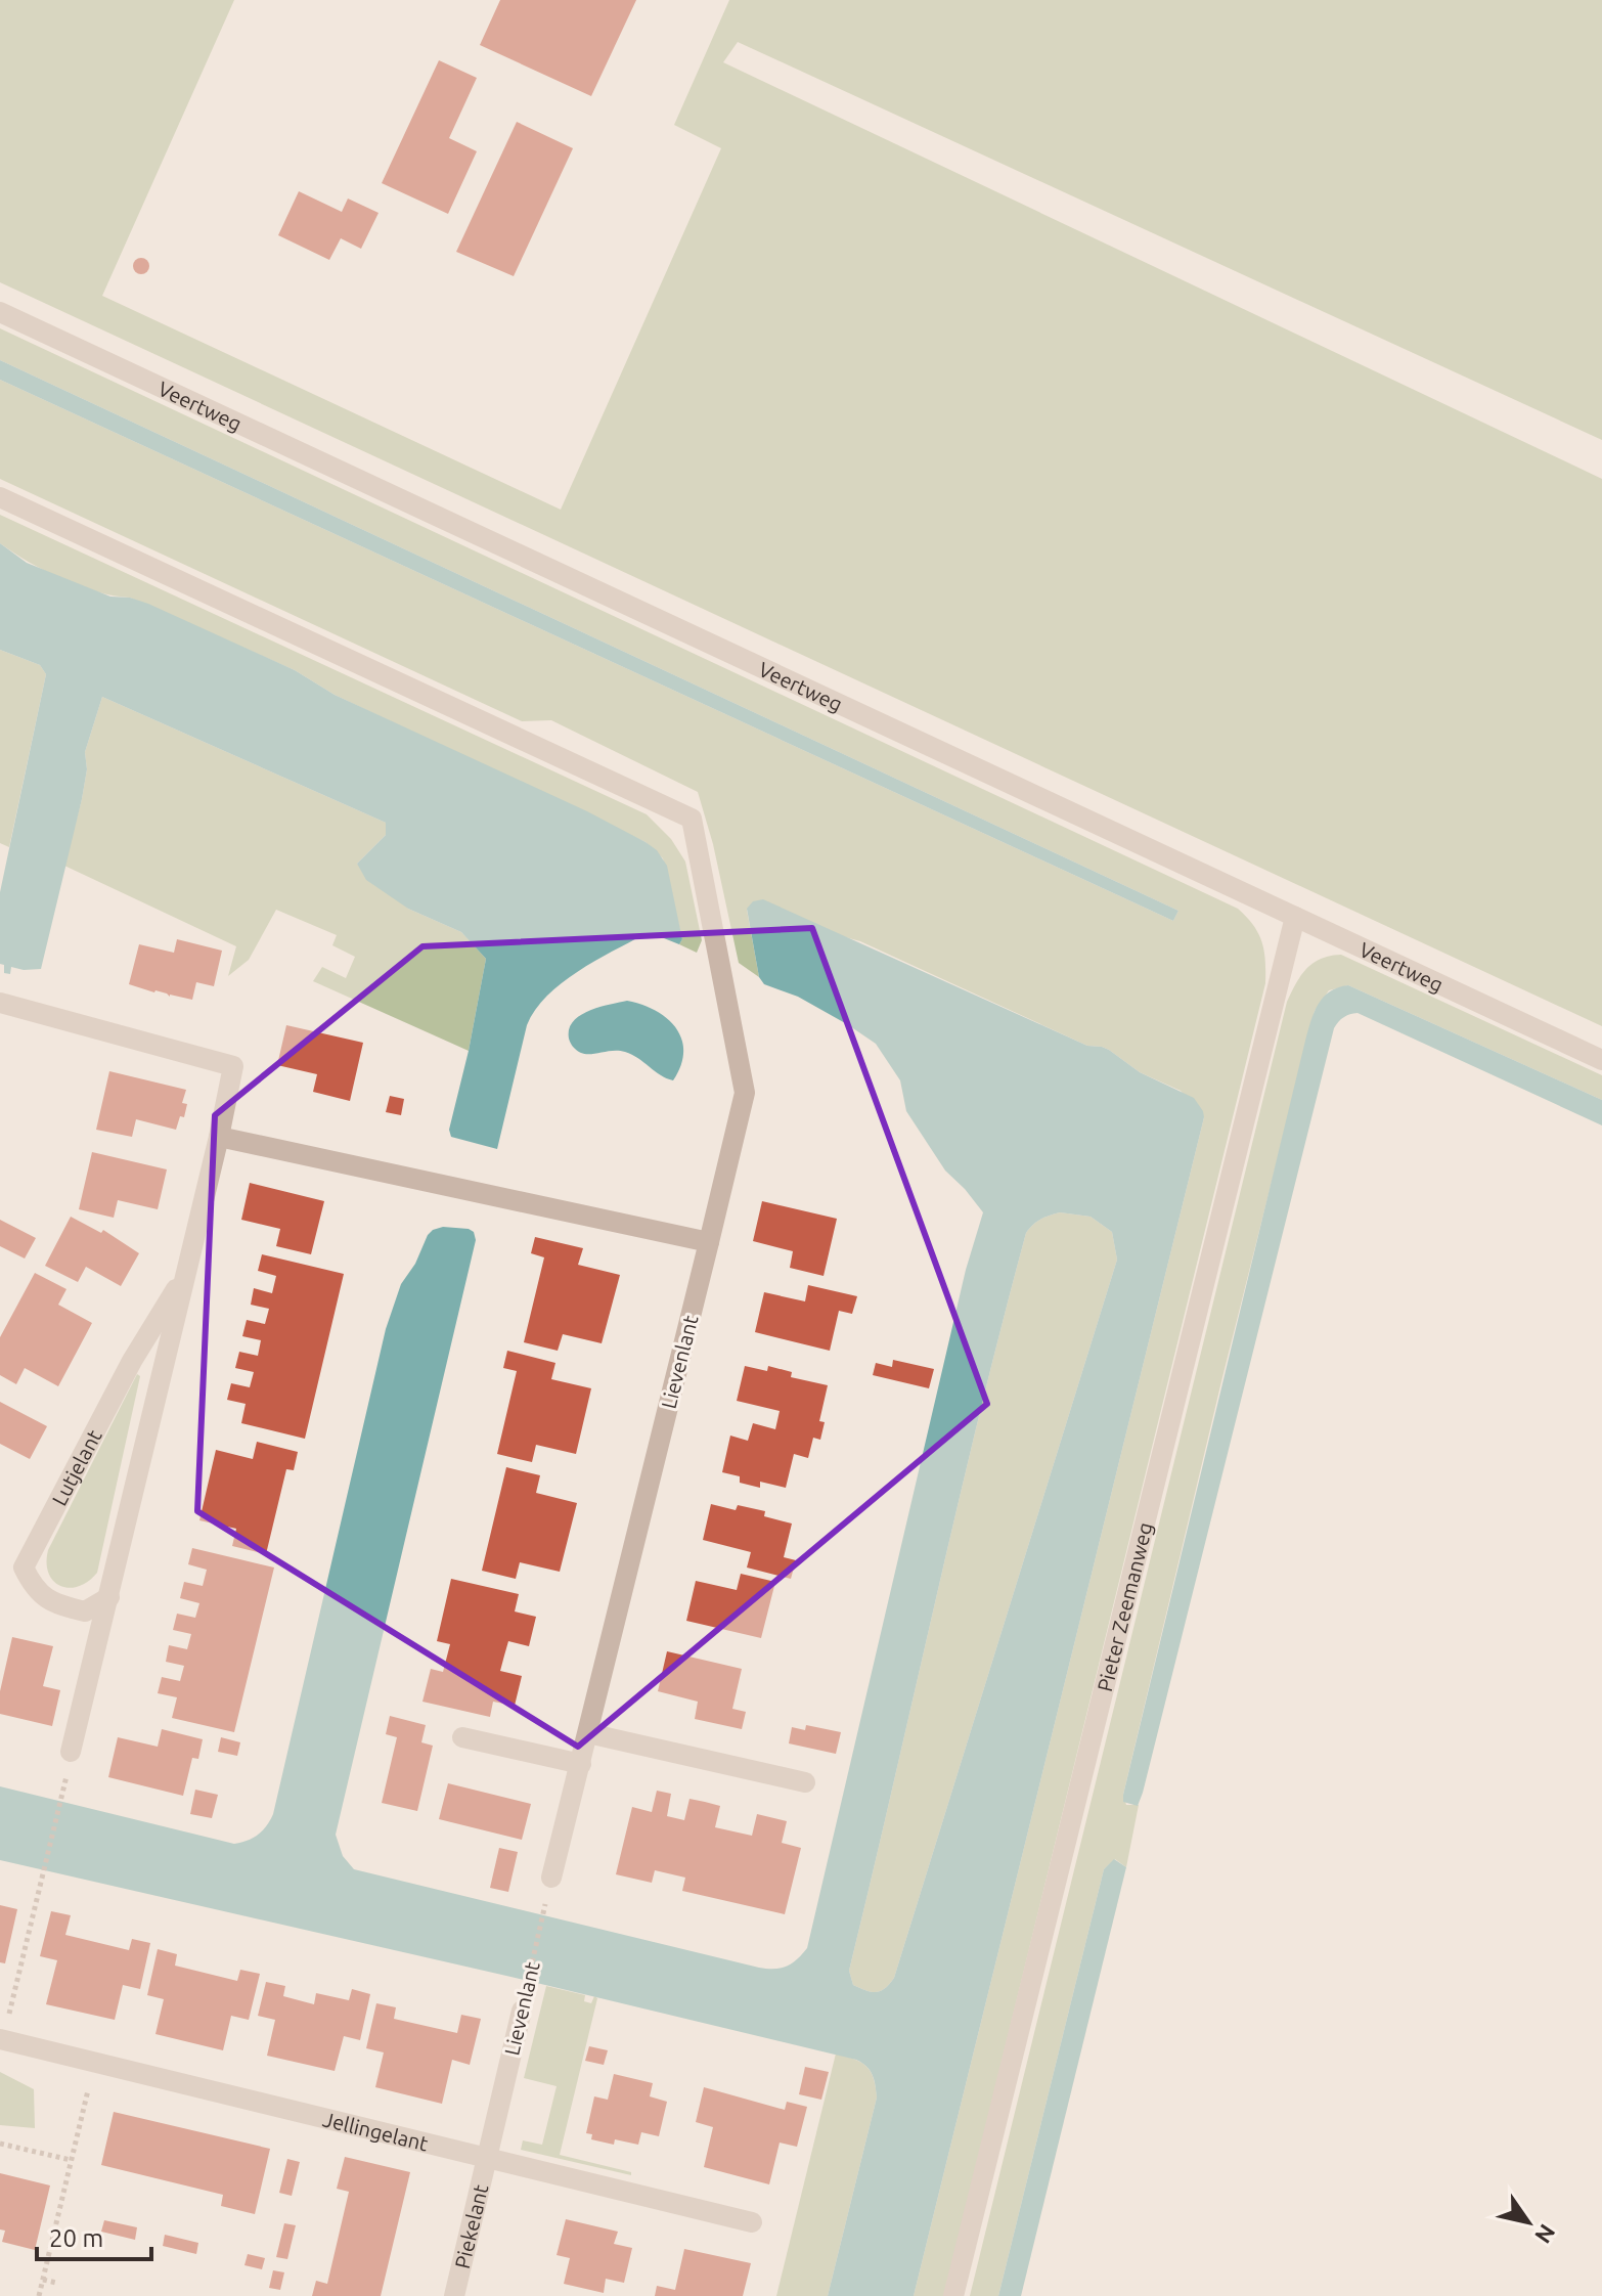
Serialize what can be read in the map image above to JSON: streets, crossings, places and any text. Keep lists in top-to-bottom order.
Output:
{
  "streets": {
    "street": [
      "Veertweg",
      "Lievenlant",
      "Lutjelant",
      "Pieter Zeemanweg",
      "Jellingelant",
      "Piekelant"
    ]
  },
  "crossings": [
    ["Veertweg", "Pieter Zeemanweg"],
    ["Lievenlant", "Jellingelant"],
    ["Lievenlant", "Piekelant"],
    ["Jellingelant", "Piekelant"]
  ],
  "scale_bar": "20 m",
  "north": "bottom right"
}
